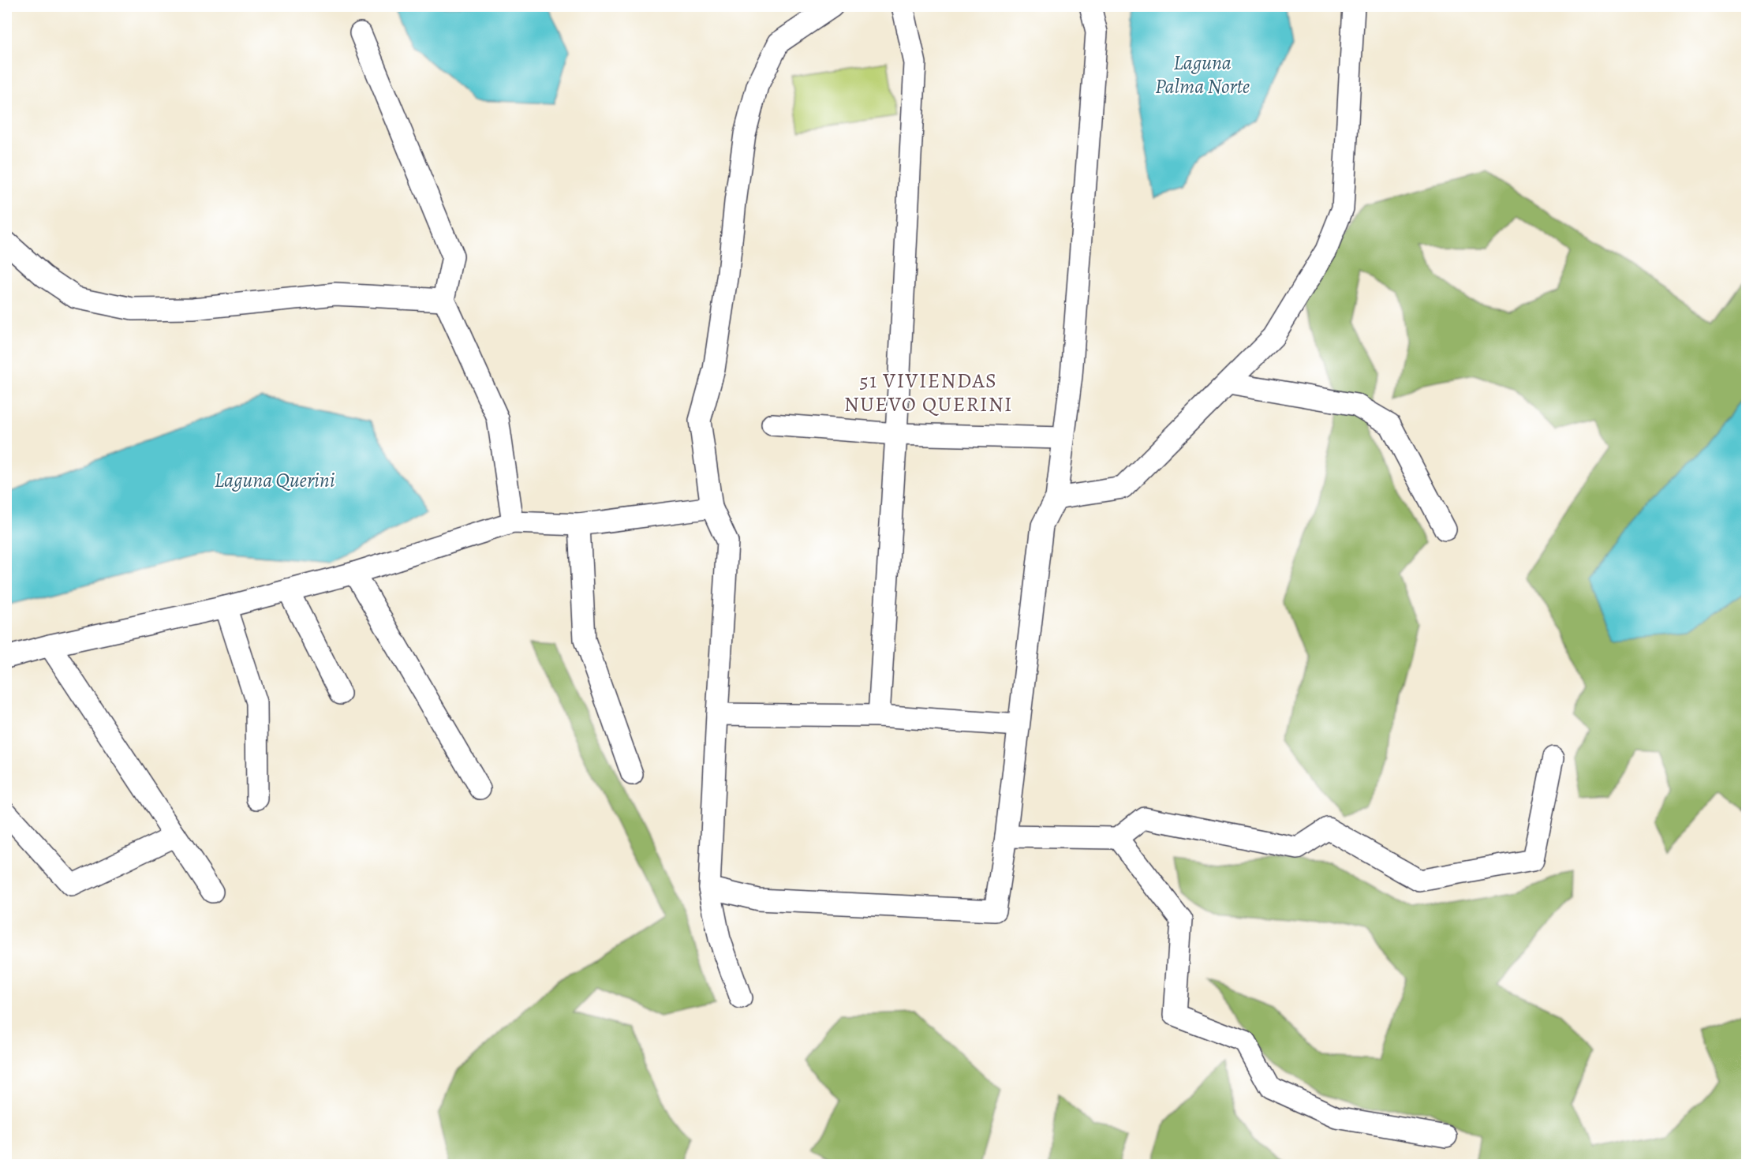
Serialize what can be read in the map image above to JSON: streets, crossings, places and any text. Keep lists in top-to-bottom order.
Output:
{
  "districts": ["51 VIVIENDAS NUEVO QUERINI"],
  "water": ["Laguna Palma Norte", "Laguna Querini"]
}
